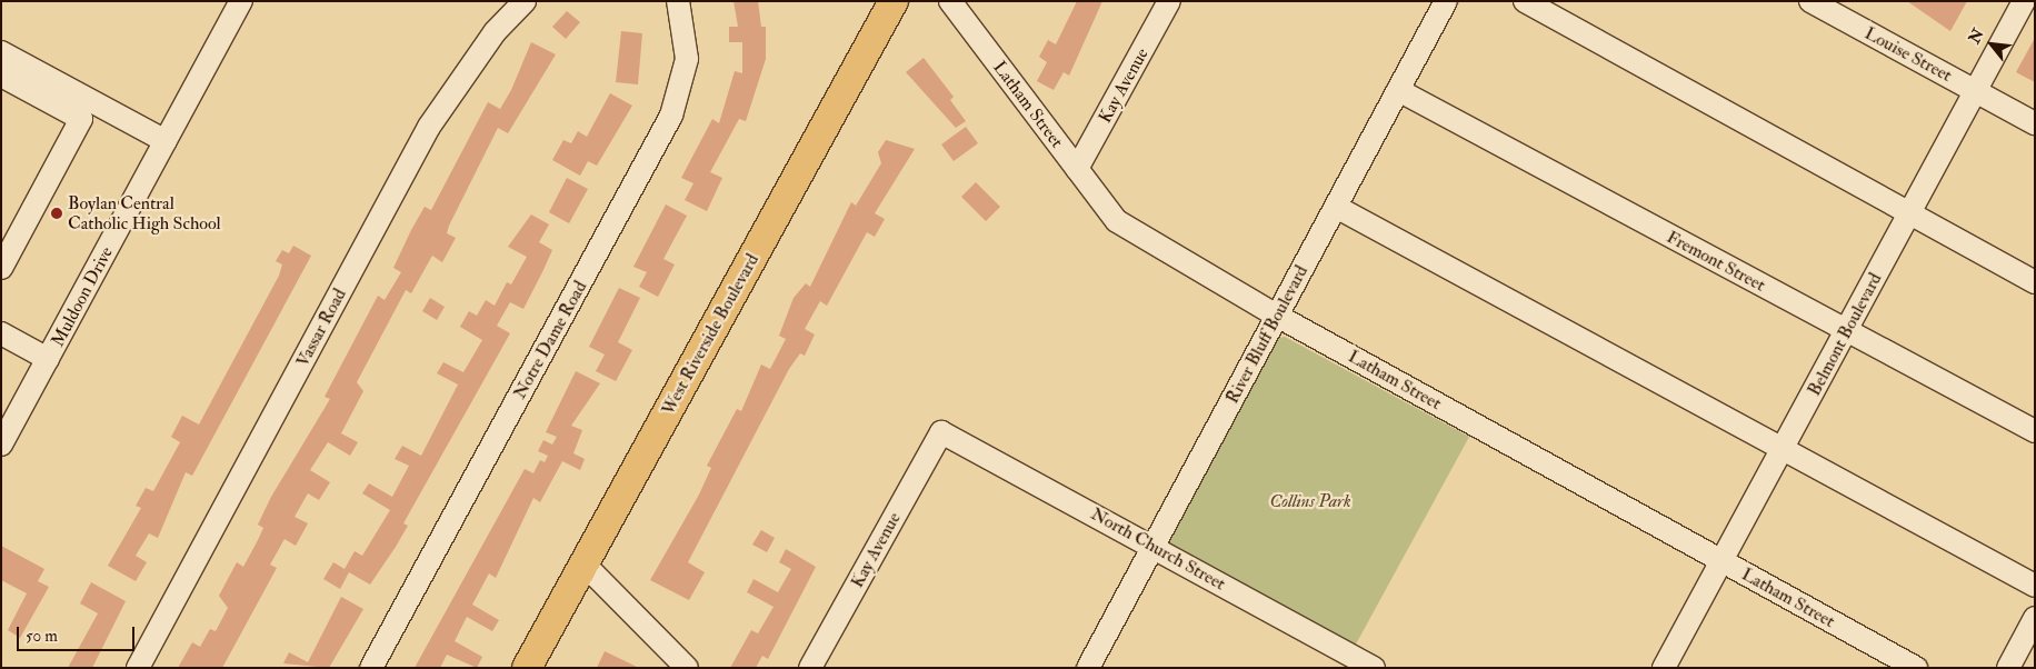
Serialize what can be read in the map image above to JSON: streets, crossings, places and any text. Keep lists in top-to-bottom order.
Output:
{
  "streets": {
    "main road": ["West Riverside Boulevard"],
    "street": [
      "Louise Street",
      "Kay Avenue",
      "Latham Street",
      "Fremont Street",
      "Muldoon Drive",
      "Vassar Road",
      "River Bluff Boulevard",
      "Belmont Boulevard",
      "Notre Dame Road",
      "North Church Street"
    ]
  },
  "crossings": [
    ["Louise Street", "Belmont Boulevard"],
    ["Kay Avenue", "Latham Street"],
    ["Kay Avenue", "North Church Street"],
    ["Latham Street", "River Bluff Boulevard"],
    ["Latham Street", "Belmont Boulevard"],
    ["Fremont Street", "River Bluff Boulevard"],
    ["Fremont Street", "Belmont Boulevard"],
    ["River Bluff Boulevard", "North Church Street"]
  ],
  "parks": ["Collins Park"],
  "places": ["Boylan Central Catholic High School"],
  "scale_bar": "50 m",
  "north": "top left"
}
